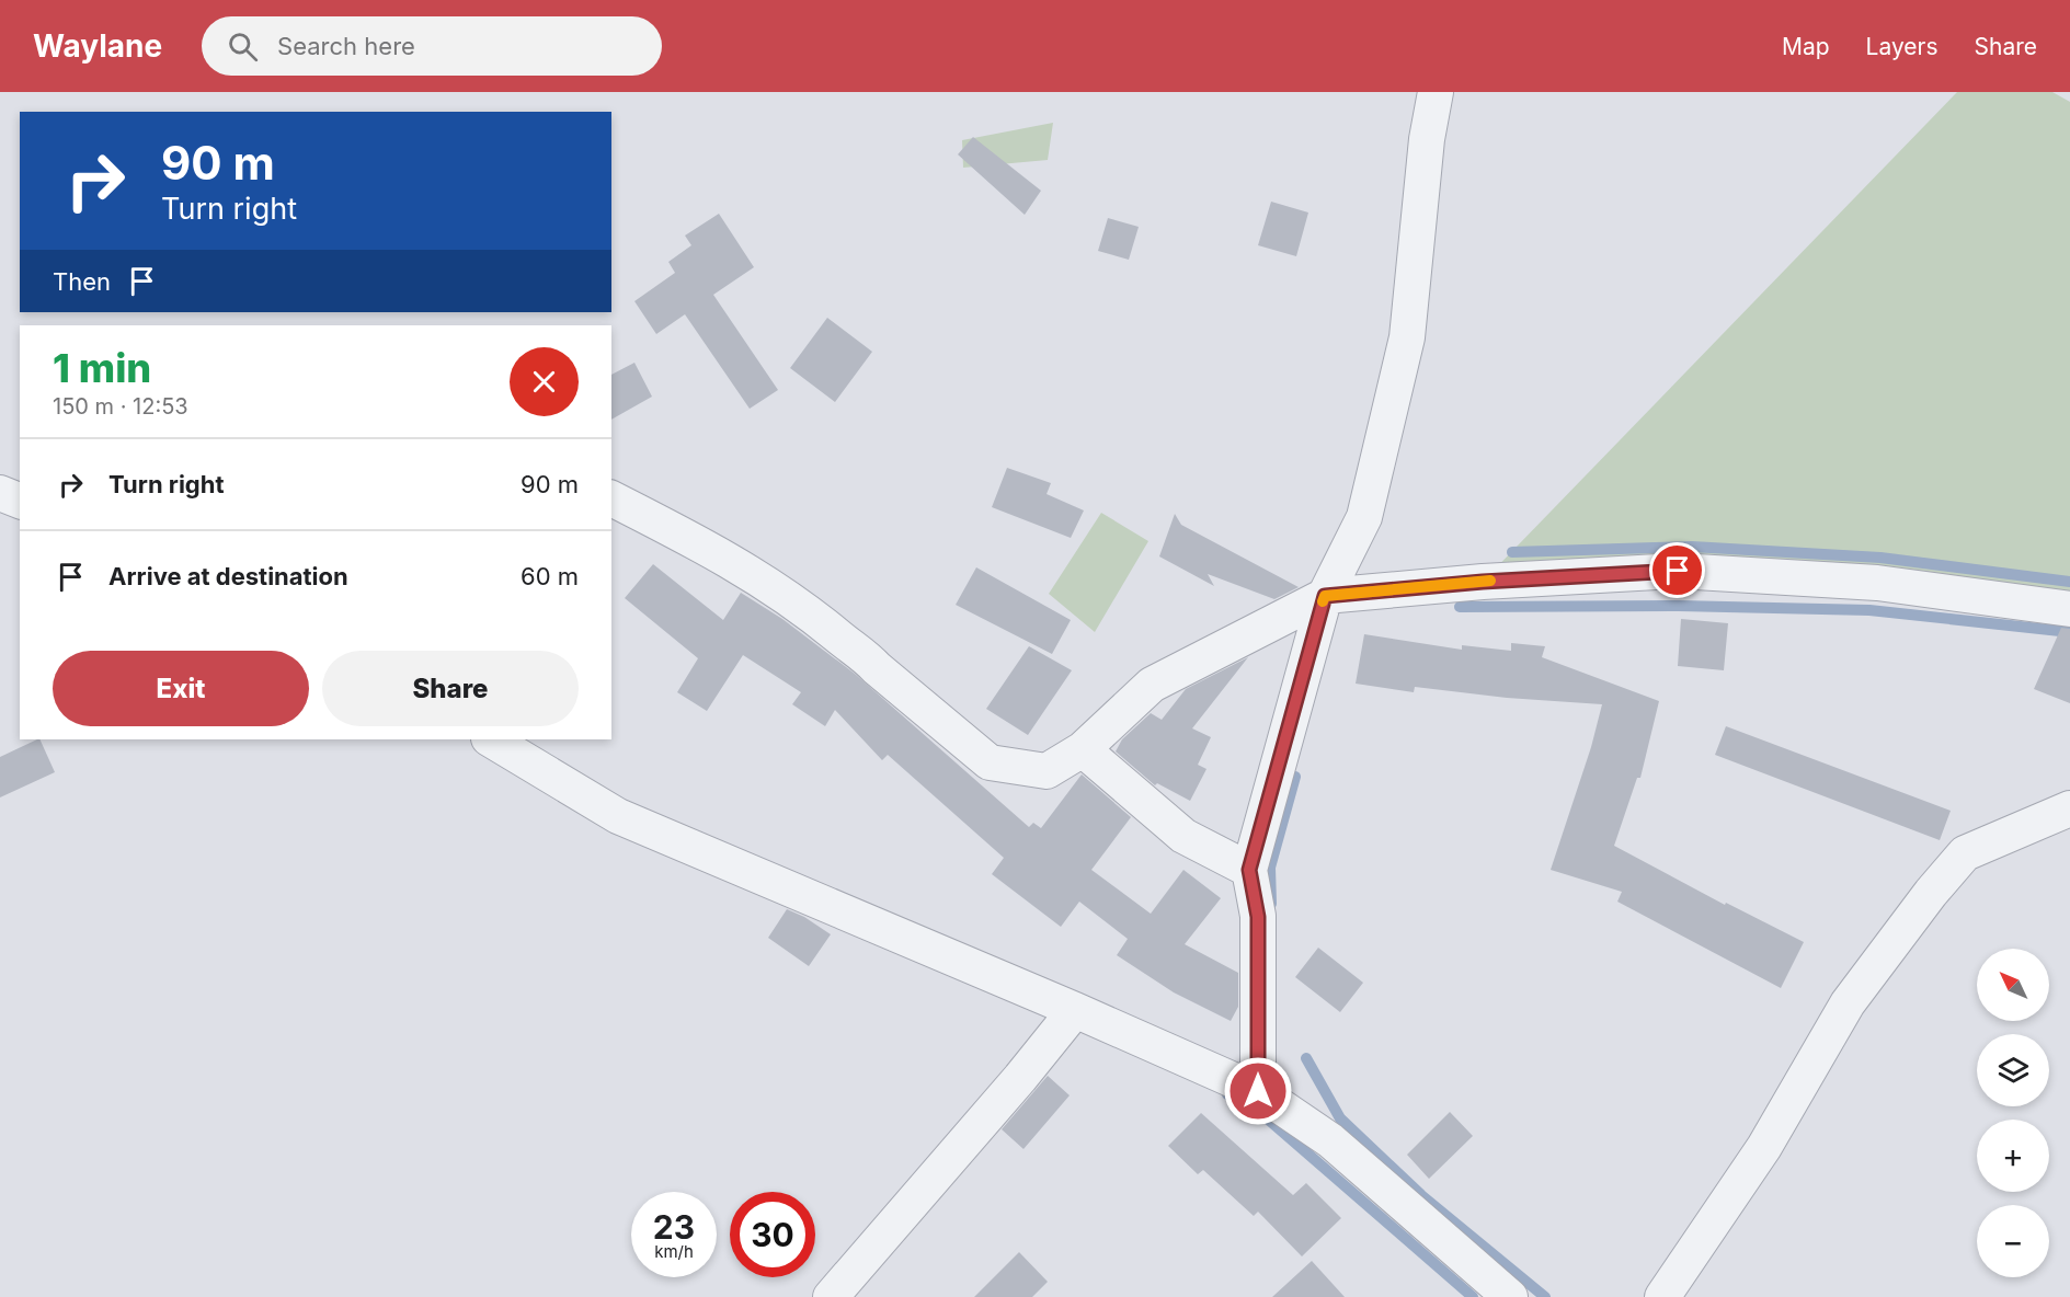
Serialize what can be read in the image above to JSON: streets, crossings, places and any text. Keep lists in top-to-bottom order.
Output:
{
  "north": "top left",
  "page": {
    "header": "Waylane",
    "search": "Search here",
    "nav": ["Map", "Layers", "Share"],
    "turn": ["90 m", "Turn right"],
    "then": "Then",
    "heading": ["1 min", "150 m · 12:53"],
    "list": [
      {
        "name": "Turn right",
        "value": "90 m"
      },
      {
        "name": "Arrive at destination",
        "value": "60 m"
      }
    ],
    "buttons": ["Exit", "Share"],
    "map_buttons": ["+", "−"],
    "speed": "23 km/h",
    "limit": "30"
  }
}
